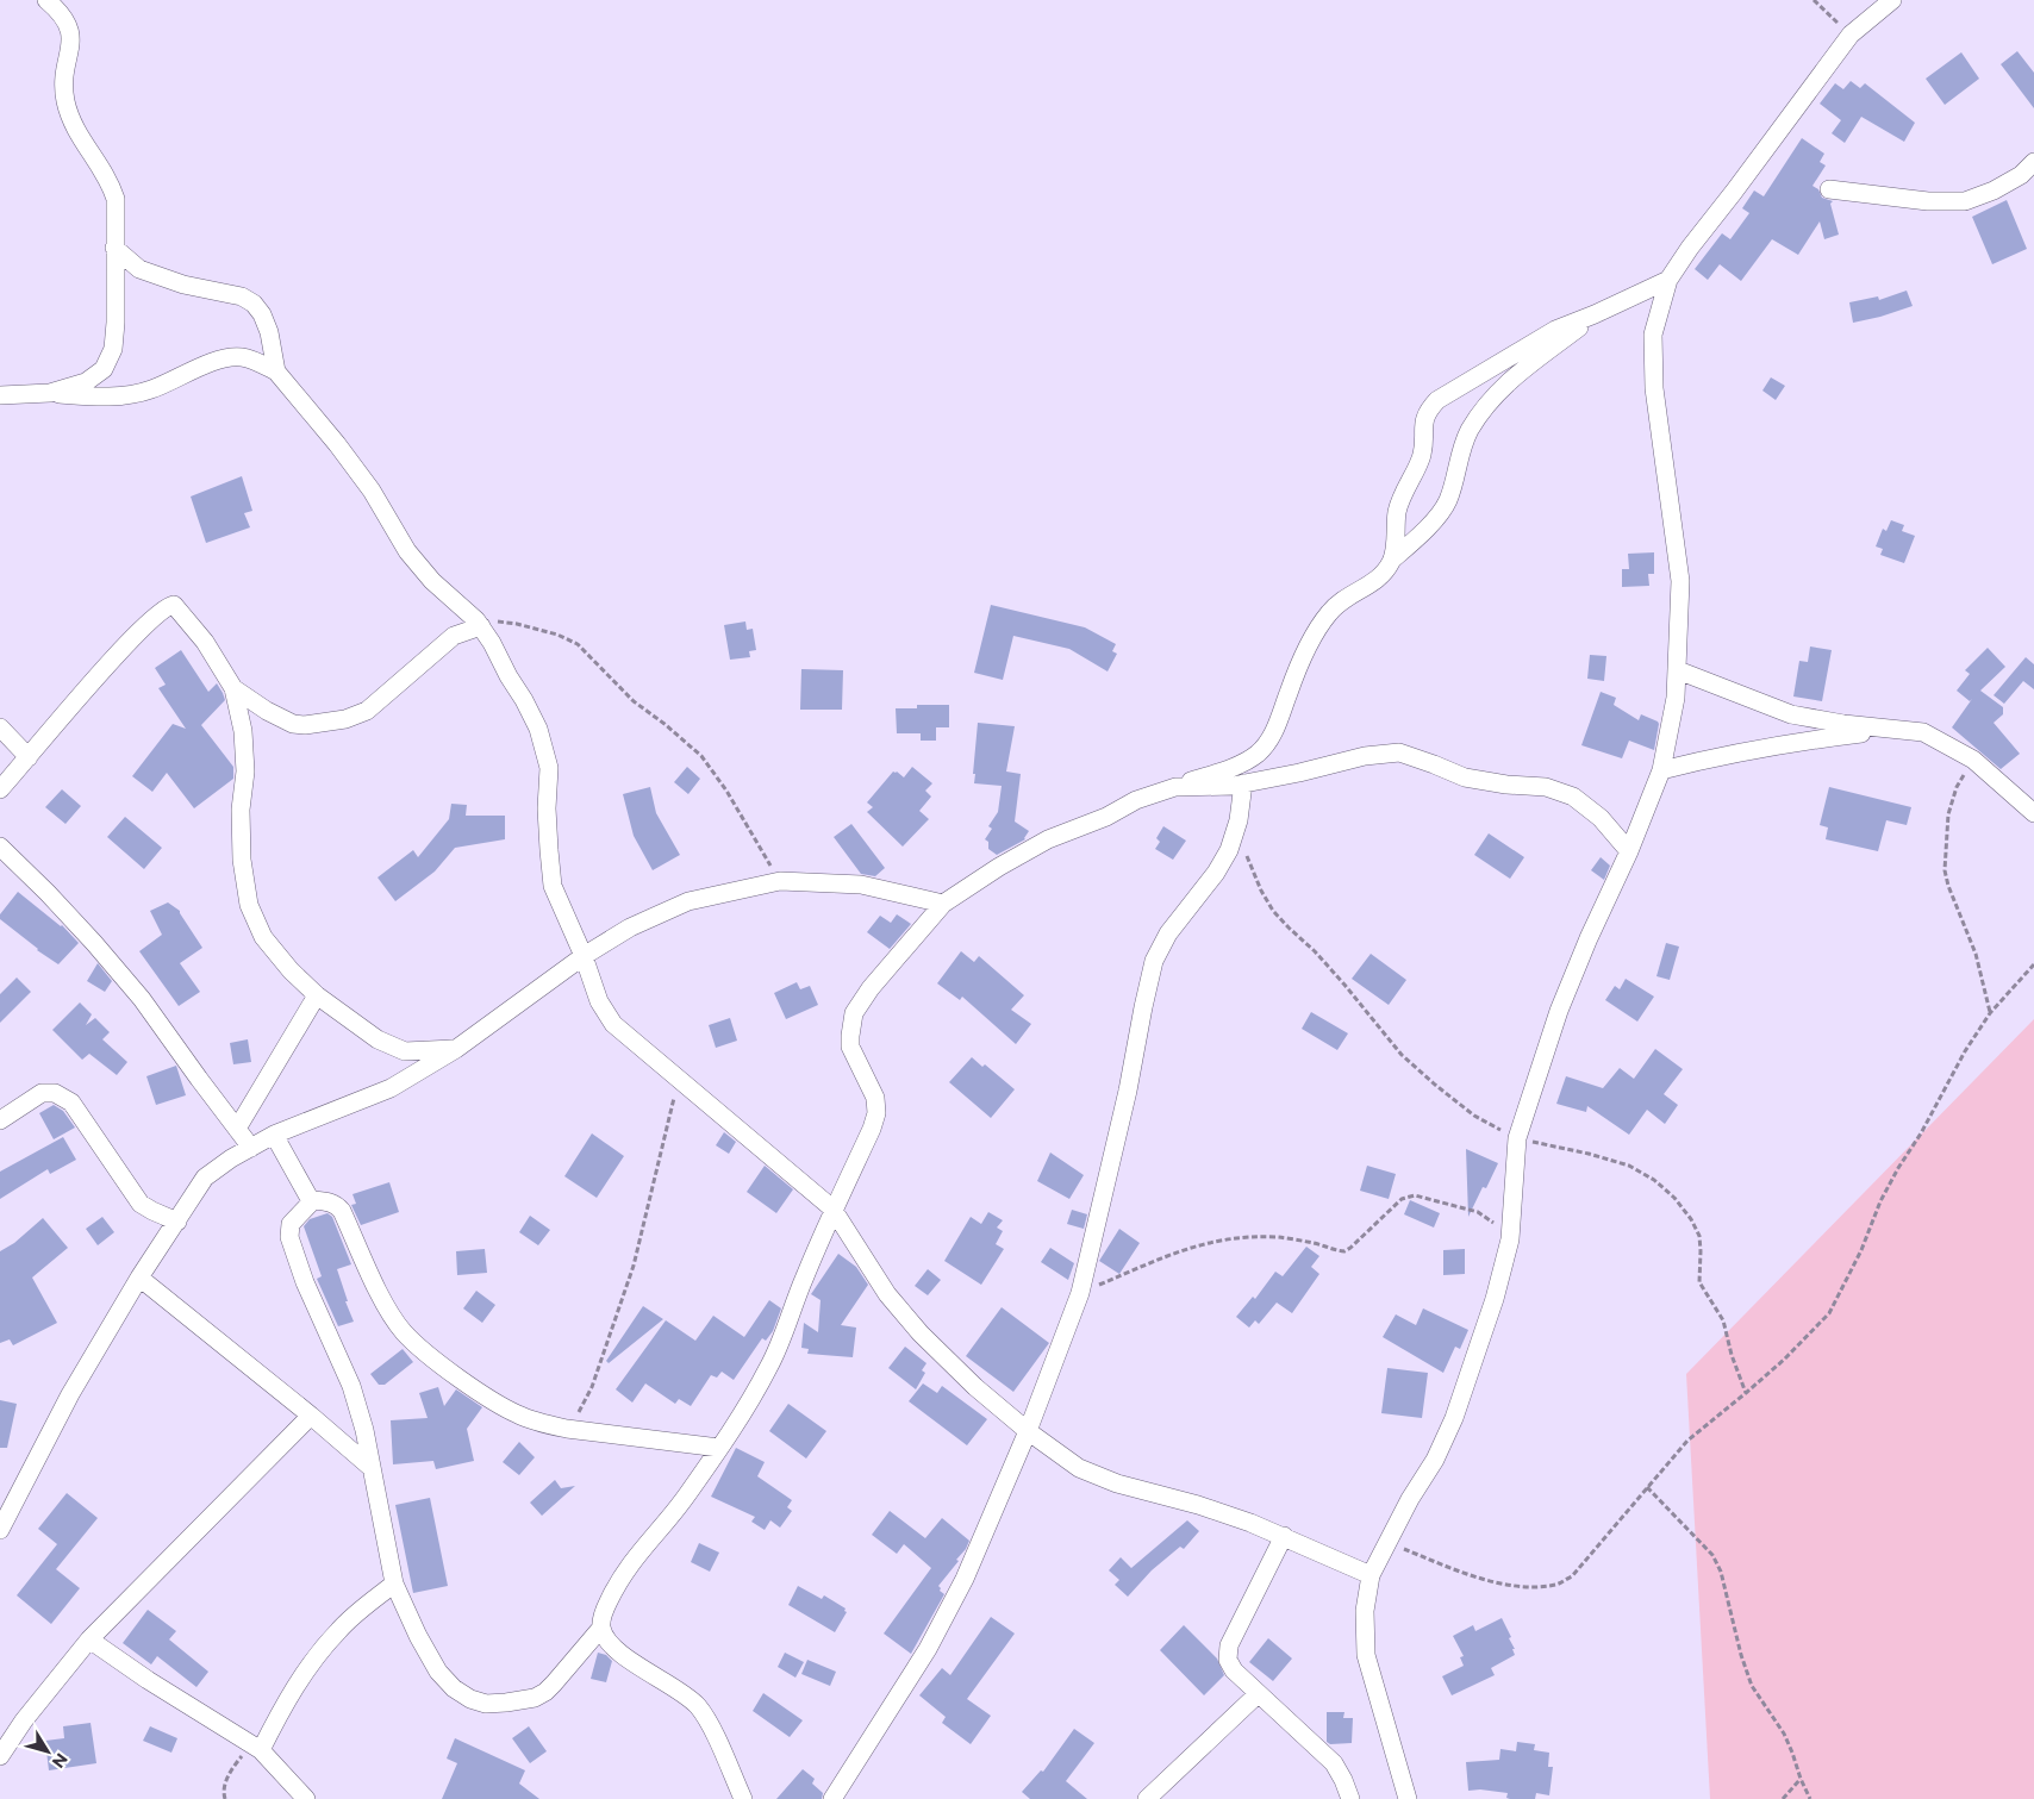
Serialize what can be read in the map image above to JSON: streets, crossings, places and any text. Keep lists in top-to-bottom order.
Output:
{
  "north": "bottom right"
}
